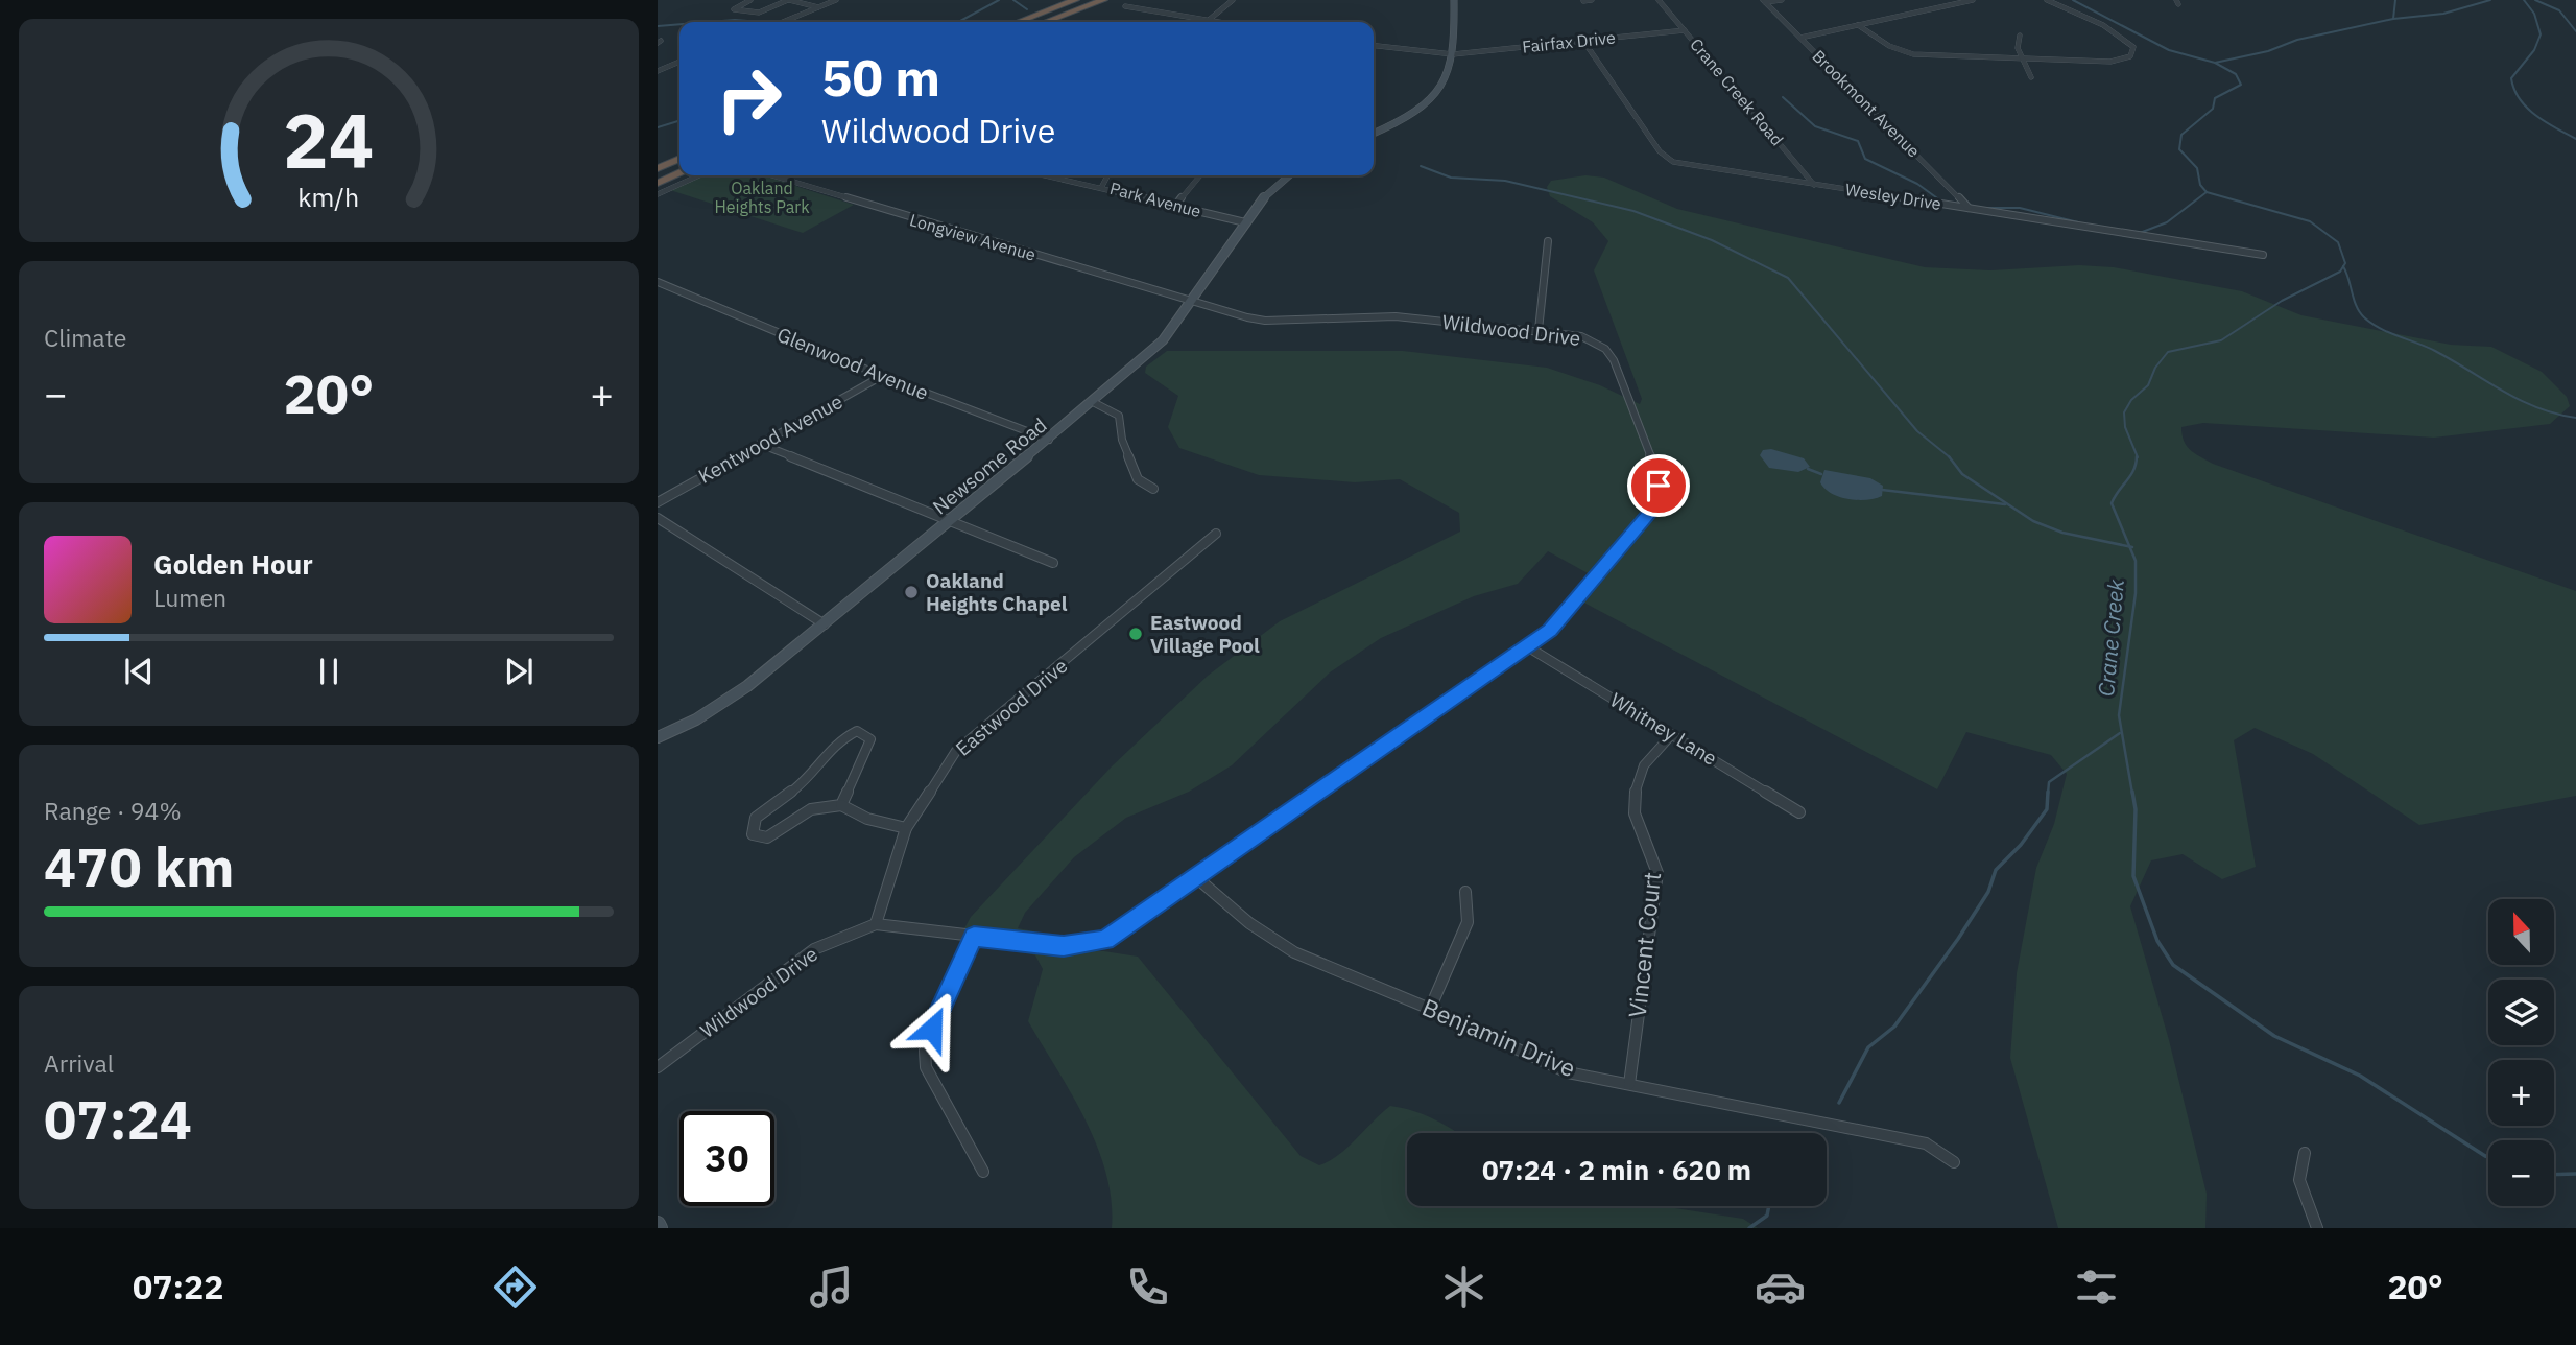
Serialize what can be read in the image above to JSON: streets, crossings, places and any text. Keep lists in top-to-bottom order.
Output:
{
  "streets": {
    "street": [
      "Fairfax Drive",
      "Crane Creek Road",
      "Brookmont Avenue",
      "Wesley Drive",
      "Park Avenue",
      "Longview Avenue",
      "Wildwood Drive",
      "Glenwood Avenue",
      "Kentwood Avenue",
      "Newsome Road",
      "Eastwood Drive",
      "Whitney Lane",
      "Vincent Court",
      "Benjamin Drive"
    ]
  },
  "crossings": [
    ["Fairfax Drive", "Crane Creek Road"],
    ["Fairfax Drive", "Wesley Drive"],
    ["Crane Creek Road", "Wesley Drive"],
    ["Brookmont Avenue", "Wesley Drive"],
    ["Park Avenue", "Newsome Road"],
    ["Longview Avenue", "Wildwood Drive"],
    ["Longview Avenue", "Newsome Road"],
    ["Wildwood Drive", "Newsome Road"],
    ["Wildwood Drive", "Eastwood Drive"],
    ["Wildwood Drive", "Whitney Lane"],
    ["Wildwood Drive", "Benjamin Drive"],
    ["Glenwood Avenue", "Kentwood Avenue"],
    ["Glenwood Avenue", "Newsome Road"],
    ["Whitney Lane", "Vincent Court"],
    ["Vincent Court", "Benjamin Drive"]
  ],
  "water": ["Crane Creek"],
  "parks": ["Oakland Heights Park"],
  "places": ["Oakland Heights Chapel", "Eastwood Village Pool"],
  "north": "top",
  "page": {
    "turn": ["50 m", "Wildwood Drive"],
    "tile": [
      "Climate",
      ["Range · 94%", "470 km"],
      ["Arrival", "07:24"]
    ],
    "heat": ["−", "20°", "+"],
    "song": ["Golden Hour", "Lumen"],
    "map_buttons": ["+", "−"],
    "limit": "30",
    "trip": "07:24 · 2 min · 620 m",
    "tabs": ["07:22", "20°"],
    "gauge": ["24", "km/h"]
  }
}
